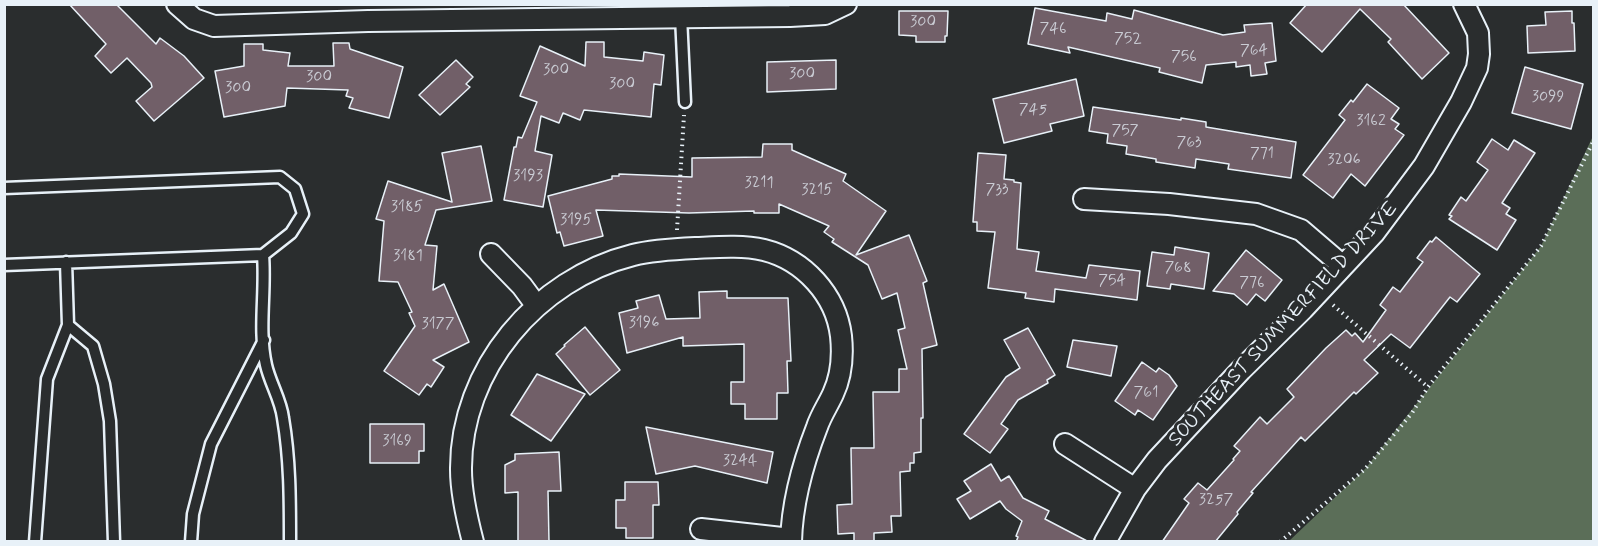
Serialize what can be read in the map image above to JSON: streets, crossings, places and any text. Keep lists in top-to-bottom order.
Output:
{
  "streets": {
    "street": ["SOUTHEAST SUMMERFIELD DRIVE"]
  },
  "house_numbers": [
    "300",
    "746",
    "752",
    "764",
    "756",
    "300",
    "300",
    "300",
    "300",
    "300",
    "3099",
    "745",
    "3162",
    "757",
    "763",
    "771",
    "3206",
    "3193",
    "3211",
    "3215",
    "733",
    "3185",
    "3195",
    "3181",
    "768",
    "754",
    "776",
    "3196",
    "3177",
    "761",
    "3169",
    "3244",
    "3257"
  ]
}
